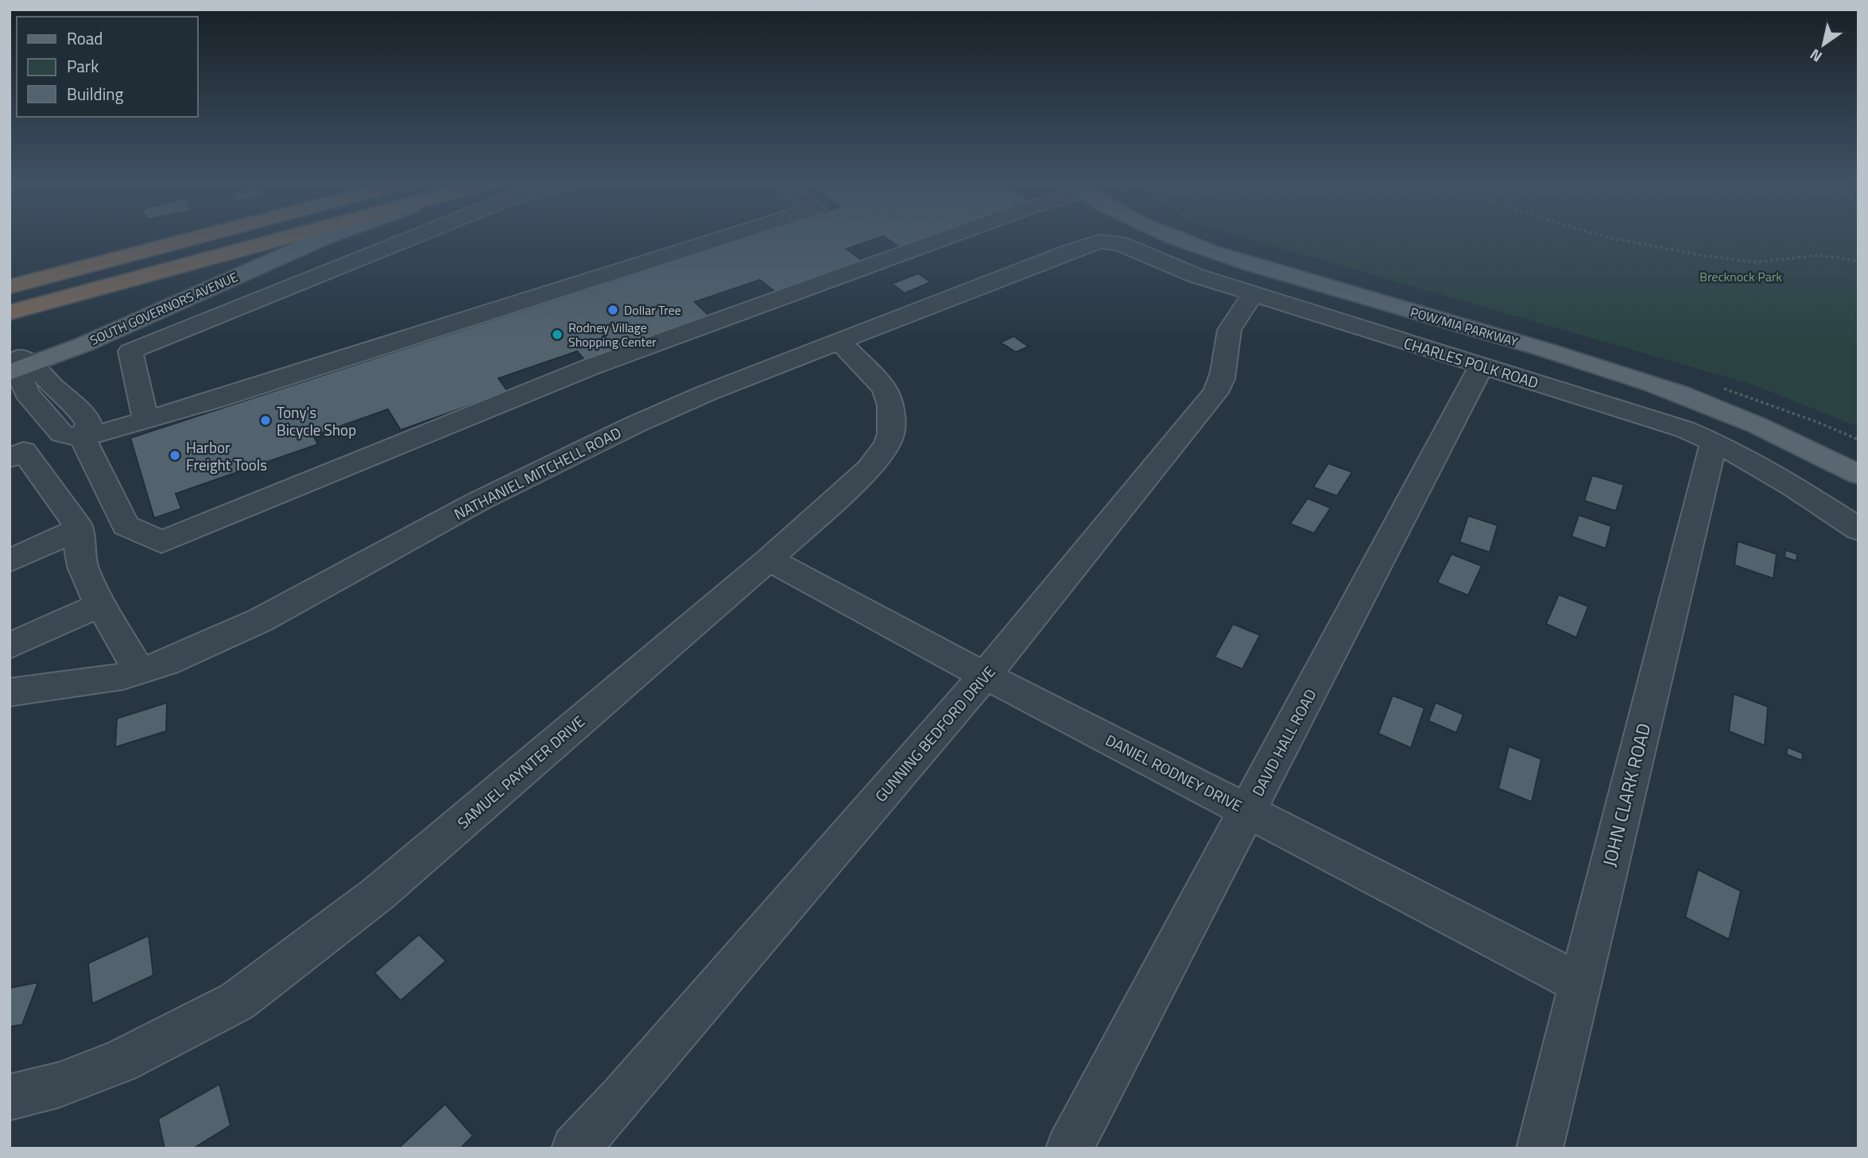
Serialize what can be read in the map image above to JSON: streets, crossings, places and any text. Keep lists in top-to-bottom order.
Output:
{
  "streets": {
    "main road": ["SOUTH GOVERNORS AVENUE", "POW/MIA PARKWAY"],
    "street": [
      "CHARLES POLK ROAD",
      "NATHANIEL MITCHELL ROAD",
      "GUNNING BEDFORD DRIVE",
      "DAVID HALL ROAD",
      "SAMUEL PAYNTER DRIVE",
      "DANIEL RODNEY DRIVE",
      "JOHN CLARK ROAD"
    ]
  },
  "crossings": [
    ["CHARLES POLK ROAD", "NATHANIEL MITCHELL ROAD"],
    ["CHARLES POLK ROAD", "GUNNING BEDFORD DRIVE"],
    ["CHARLES POLK ROAD", "DAVID HALL ROAD"],
    ["CHARLES POLK ROAD", "JOHN CLARK ROAD"],
    ["NATHANIEL MITCHELL ROAD", "SAMUEL PAYNTER DRIVE"],
    ["GUNNING BEDFORD DRIVE", "DANIEL RODNEY DRIVE"],
    ["DAVID HALL ROAD", "DANIEL RODNEY DRIVE"],
    ["SAMUEL PAYNTER DRIVE", "DANIEL RODNEY DRIVE"],
    ["DANIEL RODNEY DRIVE", "JOHN CLARK ROAD"]
  ],
  "parks": ["Brecknock Park"],
  "places": [
    "Dollar Tree",
    "Rodney Village Shopping Center",
    "Tony's Bicycle Shop",
    "Harbor Freight Tools"
  ],
  "legend": ["Road", "Park", "Building"],
  "north": "bottom left"
}
